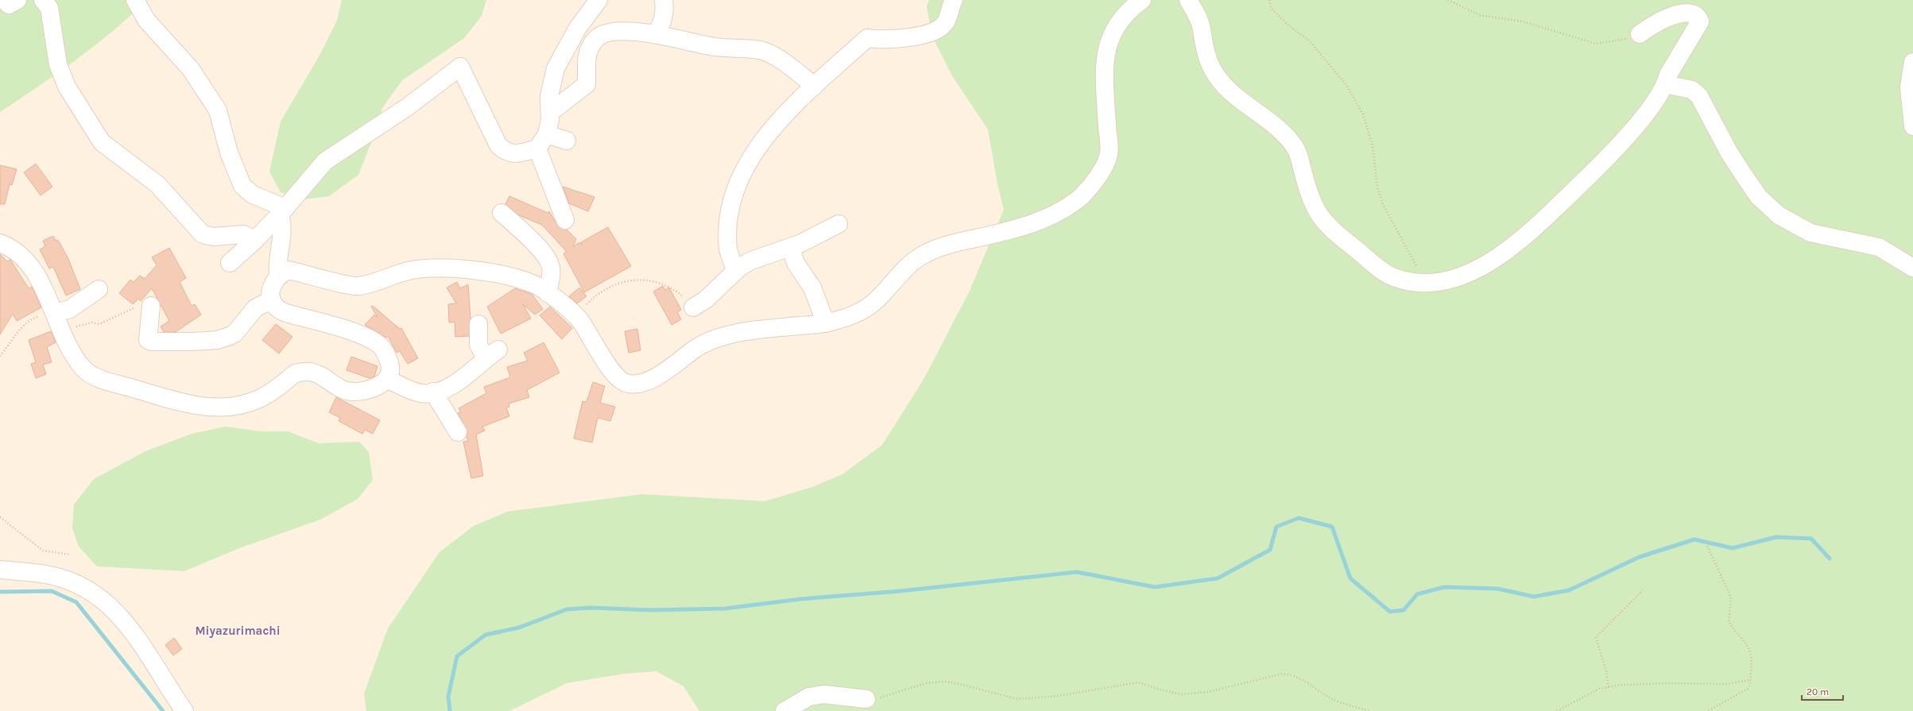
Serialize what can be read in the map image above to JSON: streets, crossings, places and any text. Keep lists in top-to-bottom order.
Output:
{
  "districts": ["Miyazurimachi"],
  "scale_bar": "20 m"
}
